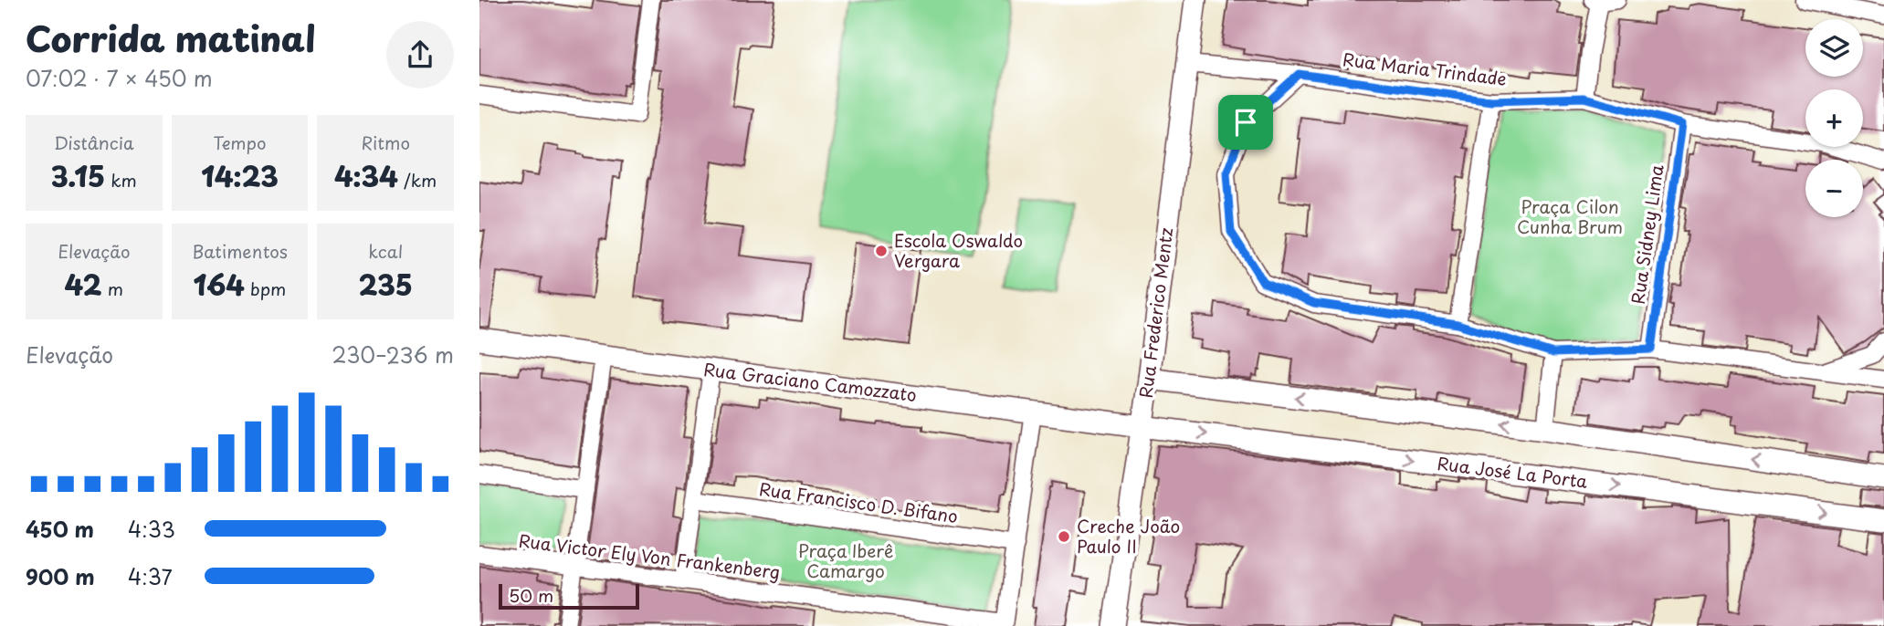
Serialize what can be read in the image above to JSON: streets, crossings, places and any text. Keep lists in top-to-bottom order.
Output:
{
  "streets": {
    "street": [
      "Rua Maria Trindade",
      "Rua Sidney Lima",
      "Rua Frederico Mentz",
      "Rua Graciano Camozzato",
      "Rua José La Porta",
      "Rua Francisco D. Bifano",
      "Rua Victor Ely Von Frankenberg"
    ]
  },
  "crossings": [
    ["Rua Maria Trindade", "Rua Sidney Lima"],
    ["Rua Maria Trindade", "Rua Frederico Mentz"],
    ["Rua Frederico Mentz", "Rua Graciano Camozzato"],
    ["Rua Frederico Mentz", "Rua José La Porta"],
    ["Rua Graciano Camozzato", "Rua José La Porta"]
  ],
  "parks": ["Praça Cilon Cunha Brum", "Praça Iberê Camargo"],
  "places": ["Escola Oswaldo Vergara", "Creche João Paulo II"],
  "scale_bar": "50 m",
  "page": {
    "heading": ["Corrida matinal", "07:02 · 7 × 450 m"],
    "map_buttons": ["+", "−"],
    "stats": [
      ["Distância", "3.15 km"],
      ["Tempo", "14:23"],
      ["Ritmo", "4:34 /km"],
      ["Elevação", "42 m"],
      ["Batimentos", "164 bpm"],
      ["kcal", "235"]
    ],
    "chart": ["Elevação", "230–236 m"],
    "list": [
      {
        "name": "450 m",
        "note": "4:33"
      },
      {
        "name": "900 m",
        "note": "4:37"
      }
    ],
    "scale": "50 m"
  }
}
